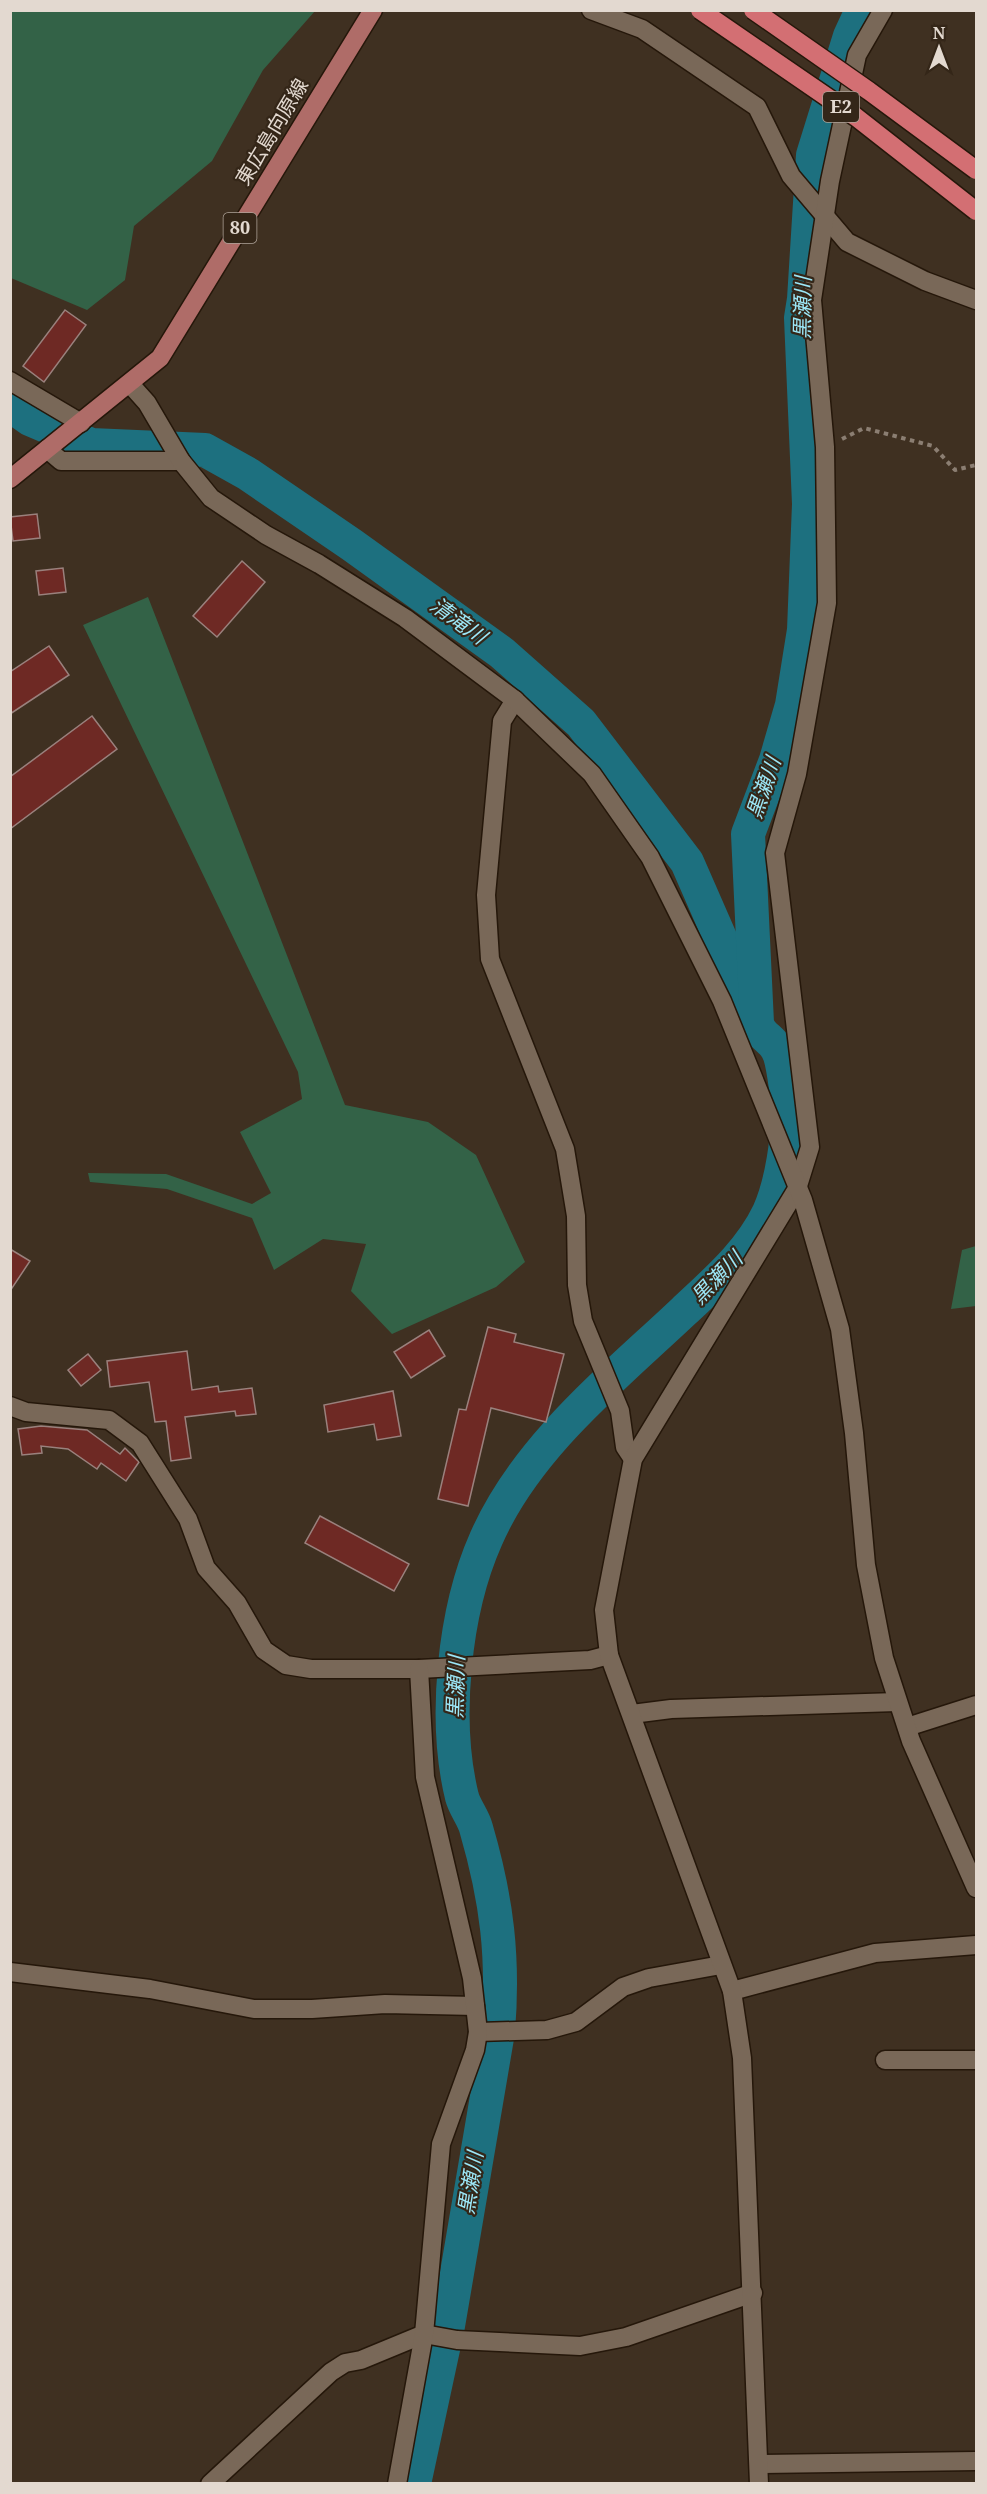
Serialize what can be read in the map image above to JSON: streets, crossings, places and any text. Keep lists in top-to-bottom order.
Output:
{
  "streets": {
    "highway": ["E2"],
    "main road": ["東広島向原線", "80"]
  },
  "water": ["黒瀬川", "清滝川"],
  "north": "top"
}
